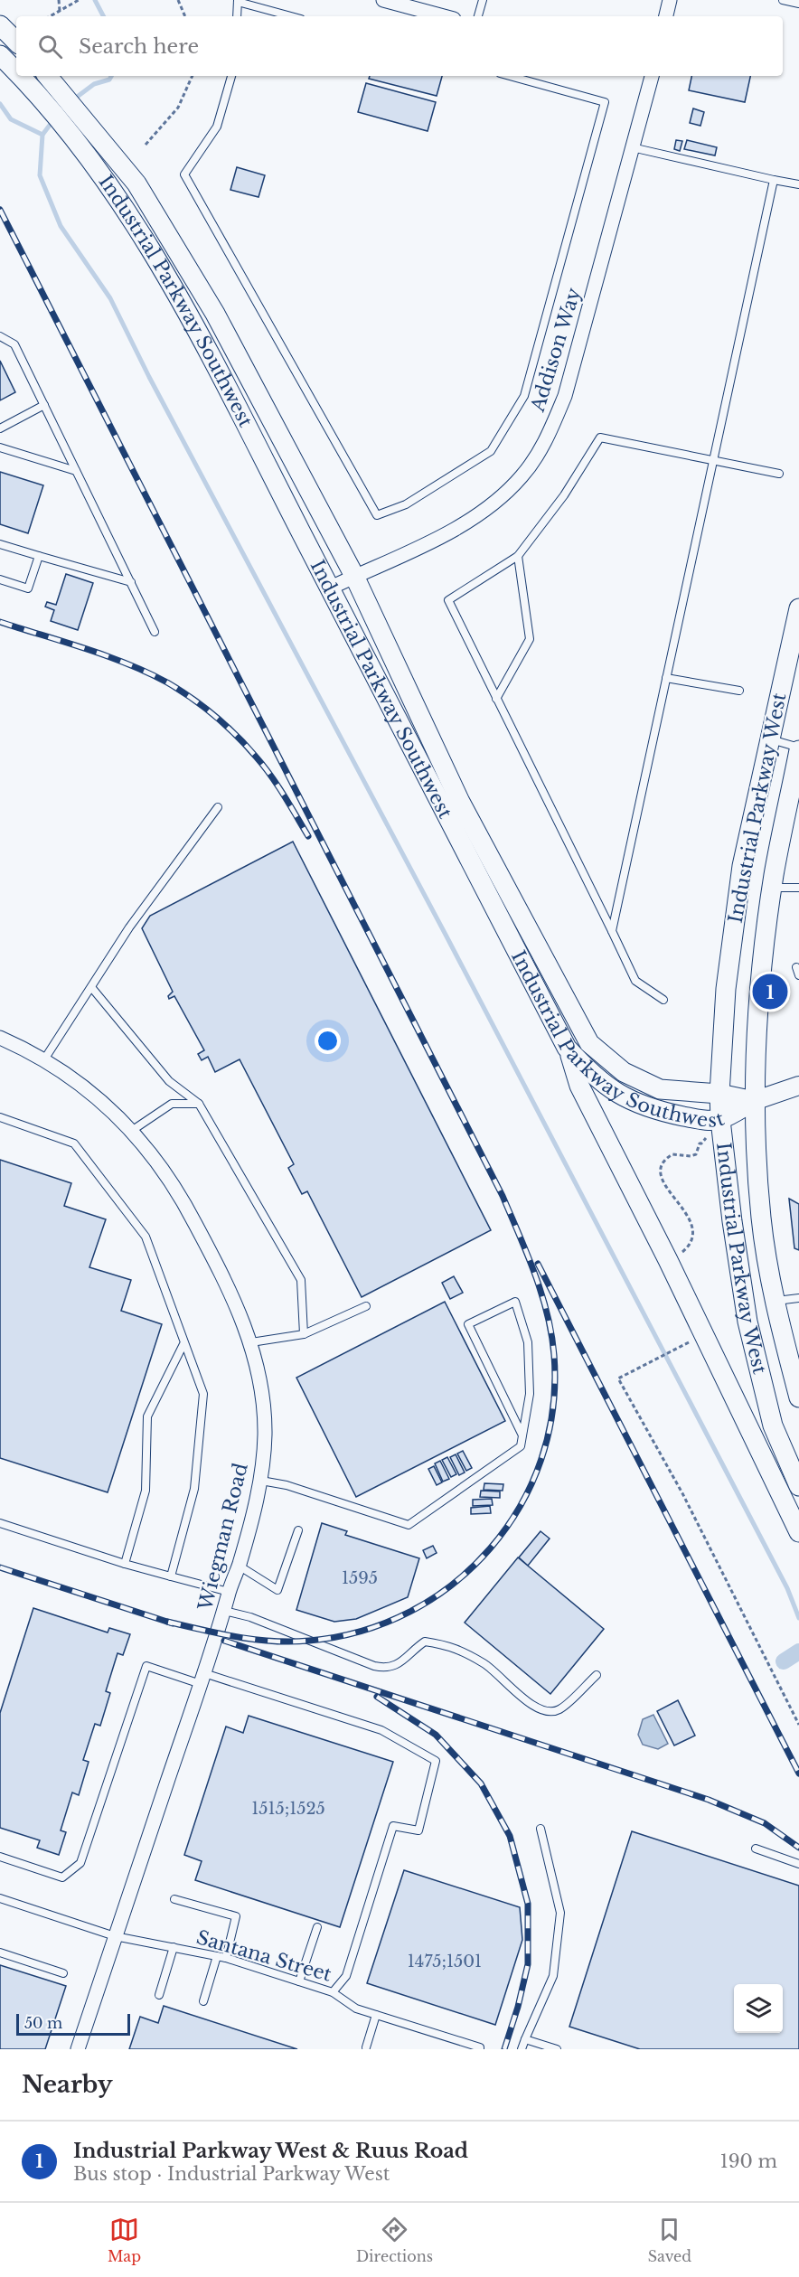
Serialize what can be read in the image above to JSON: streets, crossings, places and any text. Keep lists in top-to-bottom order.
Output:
{
  "streets": {
    "main road": ["Industrial Parkway Southwest", "Industrial Parkway West"],
    "street": ["Addison Way", "Wiegman Road"],
    "lane": ["Santana Street"]
  },
  "crossings": [
    ["Industrial Parkway Southwest", "Addison Way"],
    ["Industrial Parkway Southwest", "Industrial Parkway West"],
    ["Wiegman Road", "Santana Street"]
  ],
  "house_numbers": ["1595", "1515;1525", "1475;1501"],
  "scale_bar": "50 m",
  "page": {
    "search": "Search here",
    "pins": "1",
    "scale": "50 m",
    "heading": "Nearby",
    "list": [
      {
        "mark": "1",
        "name": "Industrial Parkway West & Ruus Road",
        "note": "Bus stop · Industrial Parkway West",
        "value": "190 m"
      }
    ],
    "nav": ["Map", "Directions", "Saved"]
  }
}
